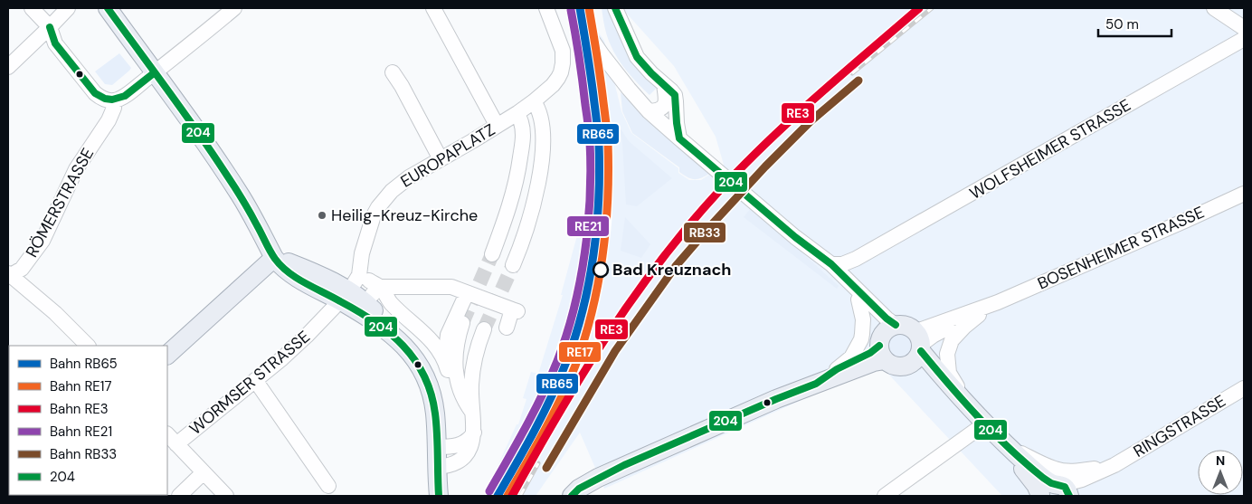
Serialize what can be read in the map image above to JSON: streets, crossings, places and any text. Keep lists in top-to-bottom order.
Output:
{
  "streets": {
    "street": [
      "WOLFSHEIMER STRASSE",
      "EUROPAPLATZ",
      "RÖMERSTRASSE",
      "BOSENHEIMER STRASSE",
      "WORMSER STRASSE",
      "RINGSTRASSE"
    ]
  },
  "crossings": [
    ["EUROPAPLATZ", "WORMSER STRASSE"]
  ],
  "places": ["Heilig-Kreuz-Kirche", "Bad Kreuznach"],
  "lines": [
    "rail line RB65",
    "rail line RE17",
    "rail line RE3",
    "transit line 204",
    "rail line RE21",
    "rail line RB33"
  ],
  "legend": [
    "Bahn RB65",
    "Bahn RE17",
    "Bahn RE3",
    "Bahn RE21",
    "Bahn RB33",
    "204"
  ],
  "scale_bar": "50 m",
  "north": "top"
}
